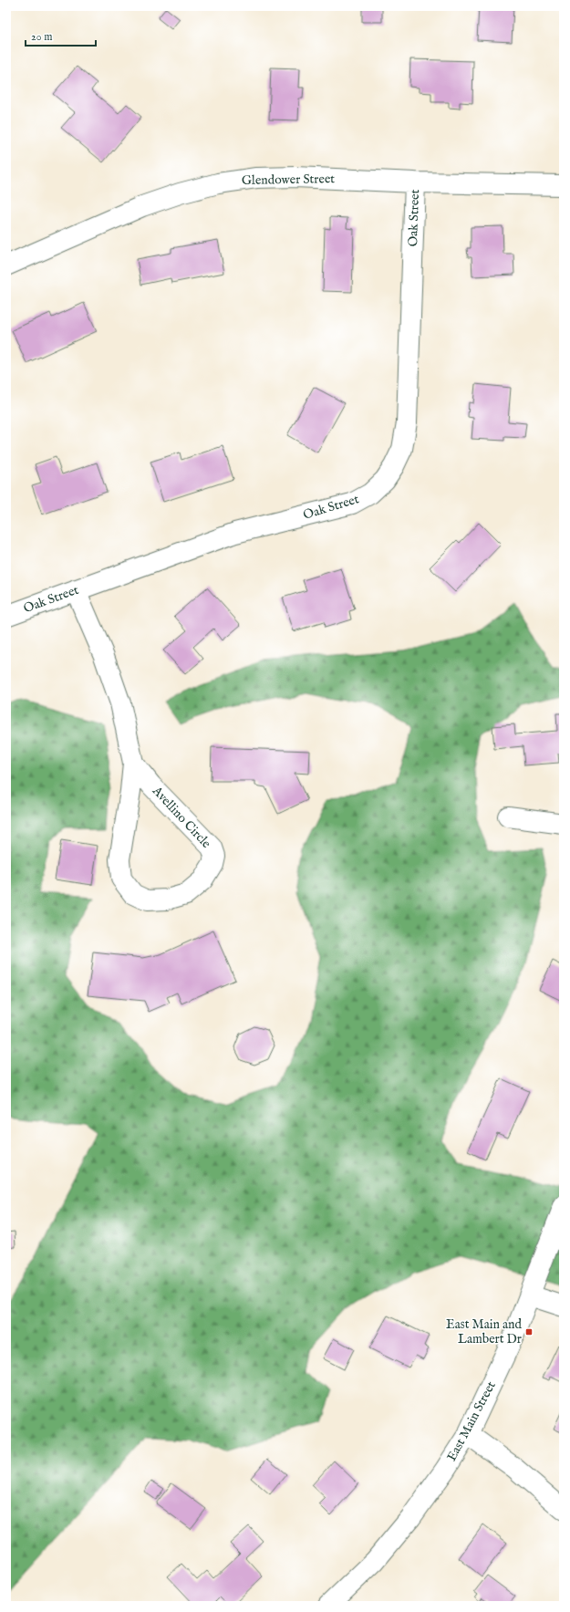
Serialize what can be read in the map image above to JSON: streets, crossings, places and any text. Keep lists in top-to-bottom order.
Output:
{
  "streets": {
    "street": [
      "Glendower Street",
      "Oak Street",
      "Avellino Circle",
      "East Main Street"
    ]
  },
  "crossings": [
    ["Glendower Street", "Oak Street"],
    ["Oak Street", "Avellino Circle"]
  ],
  "places": {
    "transit": ["East Main and Lambert Dr"]
  },
  "scale_bar": "20 m"
}
